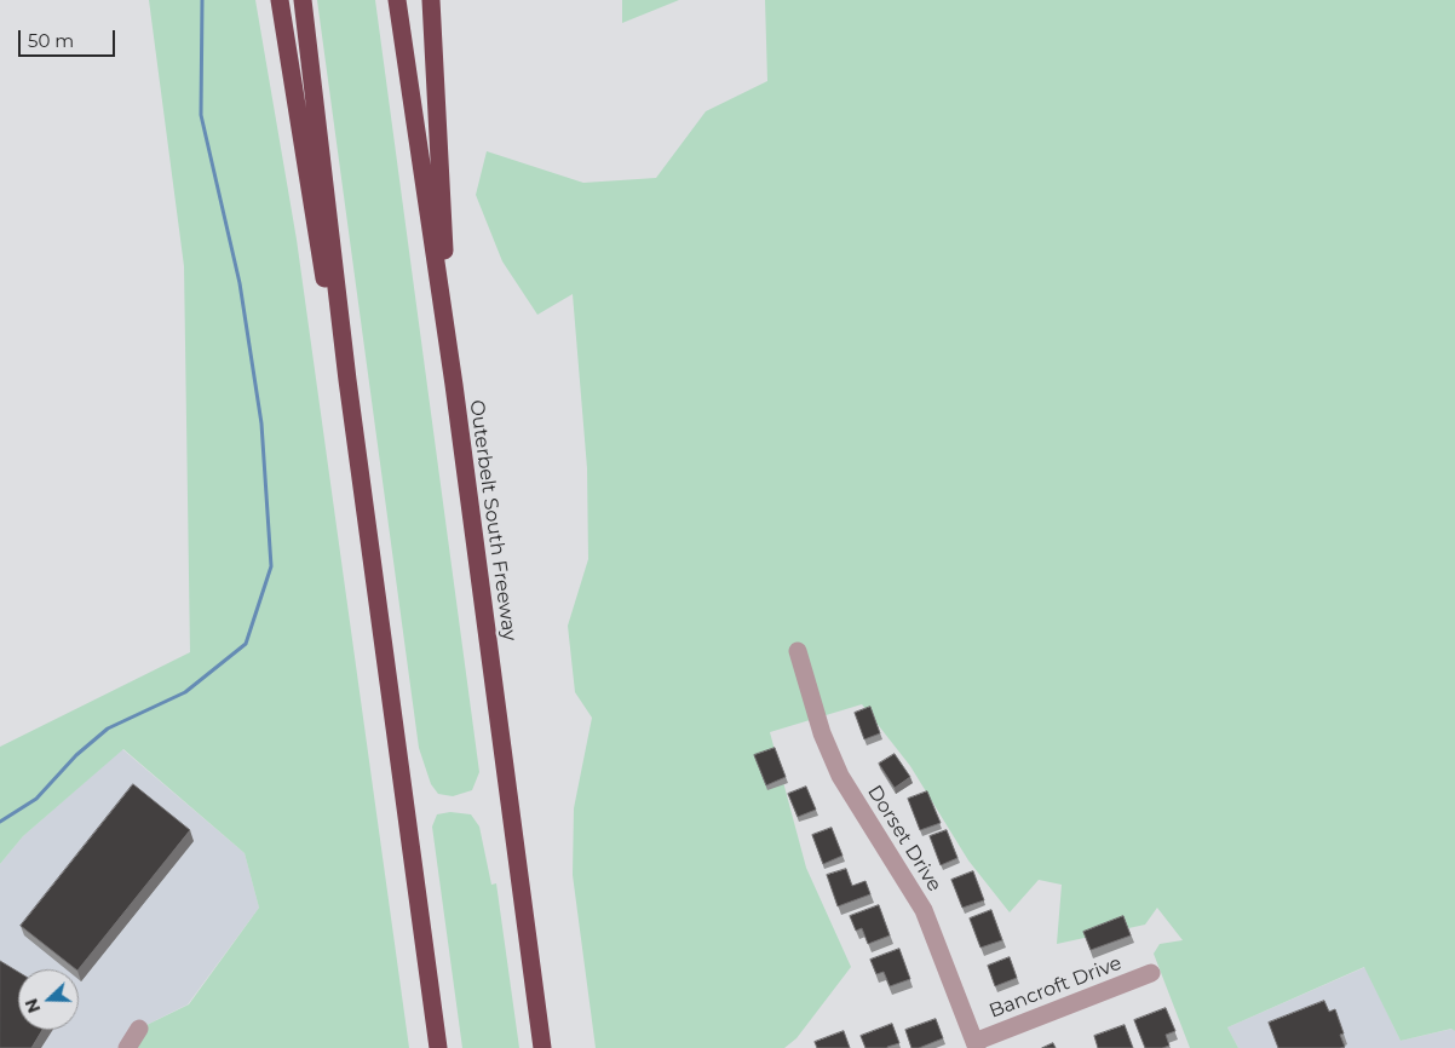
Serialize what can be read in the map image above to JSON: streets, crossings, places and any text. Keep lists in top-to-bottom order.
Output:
{
  "streets": {
    "highway": ["Outerbelt South Freeway"],
    "street": ["Dorset Drive", "Bancroft Drive"]
  },
  "crossings": [
    ["Dorset Drive", "Bancroft Drive"]
  ],
  "scale_bar": "50 m",
  "north": "left"
}
